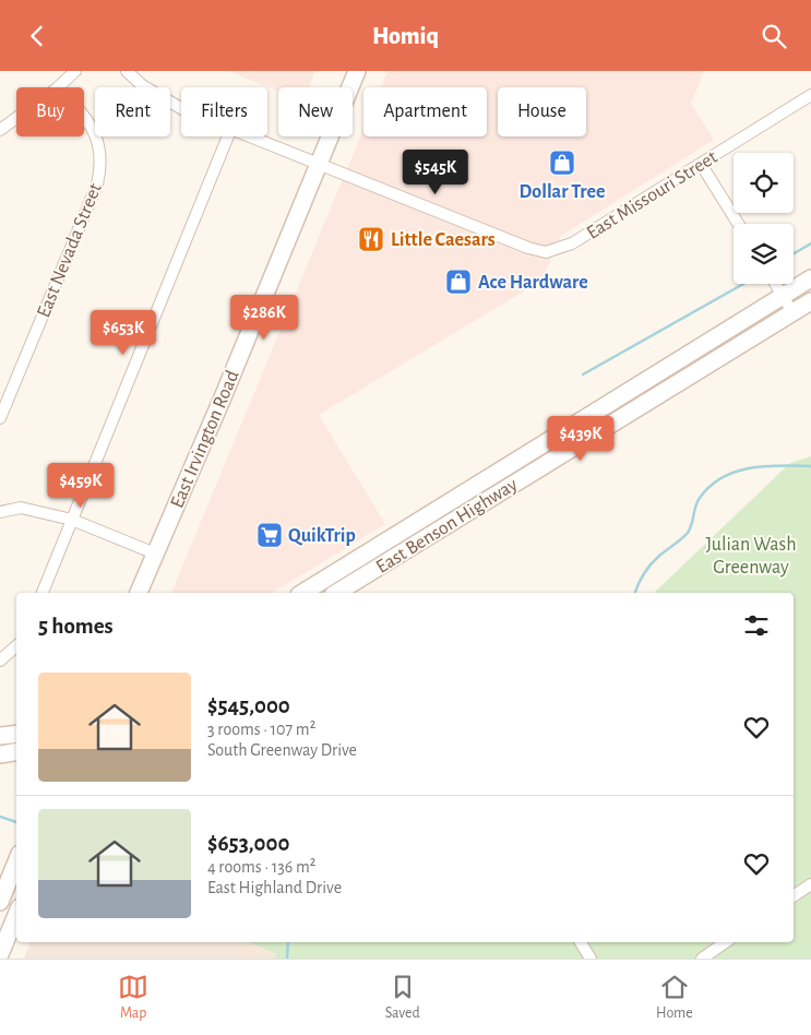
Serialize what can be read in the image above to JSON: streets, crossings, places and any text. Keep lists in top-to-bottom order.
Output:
{
  "streets": {
    "main road": ["East Irvington Road", "East Benson Highway"],
    "street": ["East Missouri Street", "East Nevada Street"]
  },
  "crossings": [
    ["East Missouri Street", "East Irvington Road"]
  ],
  "parks": ["Julian Wash Greenway"],
  "places": {
    "shop": ["Dollar Tree", "Ace Hardware"],
    "restaurant": ["Little Caesars"],
    "supermarket": ["QuikTrip"]
  },
  "page": {
    "header": "Homiq",
    "chip": [
      "Buy",
      "Rent",
      "Filters",
      "New",
      "Apartment",
      "House"
    ],
    "price": [
      "$545K",
      "$286K",
      "$653K",
      "$439K",
      "$459K"
    ],
    "heading": "5 homes",
    "list": [
      {
        "name": "$545,000",
        "note": "3 rooms · 107 m² · South Greenway Drive"
      },
      {
        "name": "$653,000",
        "note": "4 rooms · 136 m² · East Highland Drive"
      }
    ],
    "tabs": ["Map", "Saved", "Home"]
  }
}
